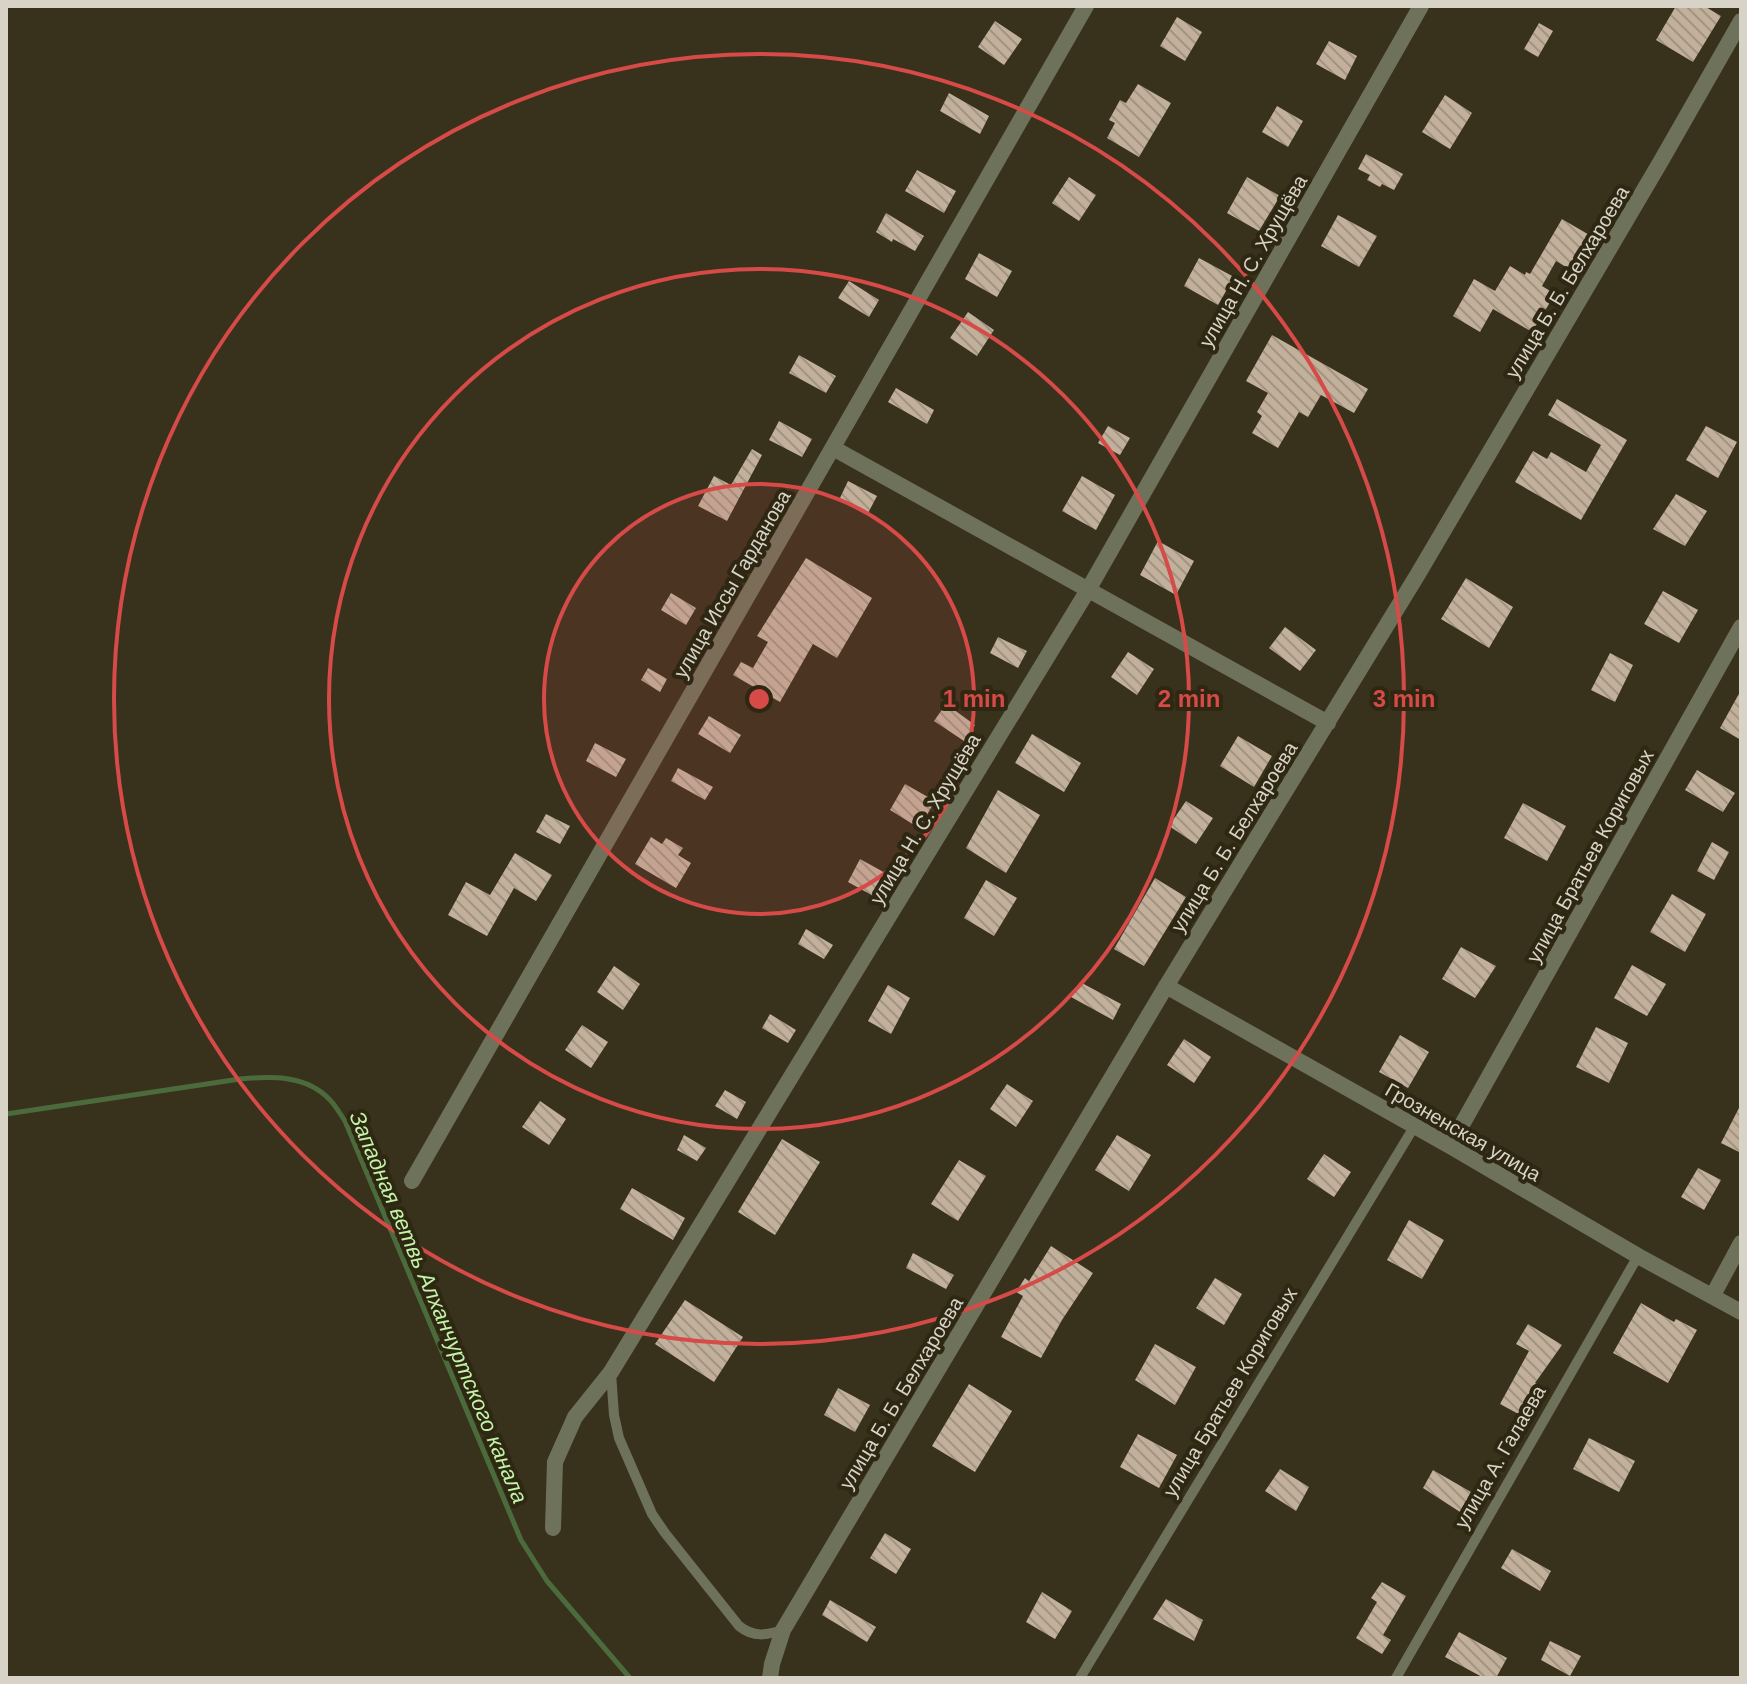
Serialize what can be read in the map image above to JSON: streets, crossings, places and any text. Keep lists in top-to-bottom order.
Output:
{
  "streets": {
    "street": [
      "улица Н. С. Хрущёва",
      "улица Б. Б. Белхароева",
      "улица Иссы Гарданова",
      "улица Братьев Кориговых",
      "Грозненская улица"
    ],
    "lane": ["улица А. Галаева"]
  },
  "crossings": [
    ["улица Б. Б. Белхароева", "Грозненская улица"],
    ["улица Братьев Кориговых", "Грозненская улица"],
    ["Грозненская улица", "улица А. Галаева"]
  ],
  "water": ["Западная ветвь Алханчуртского канала"],
  "rings": ["1 min", "2 min", "3 min"]
}
